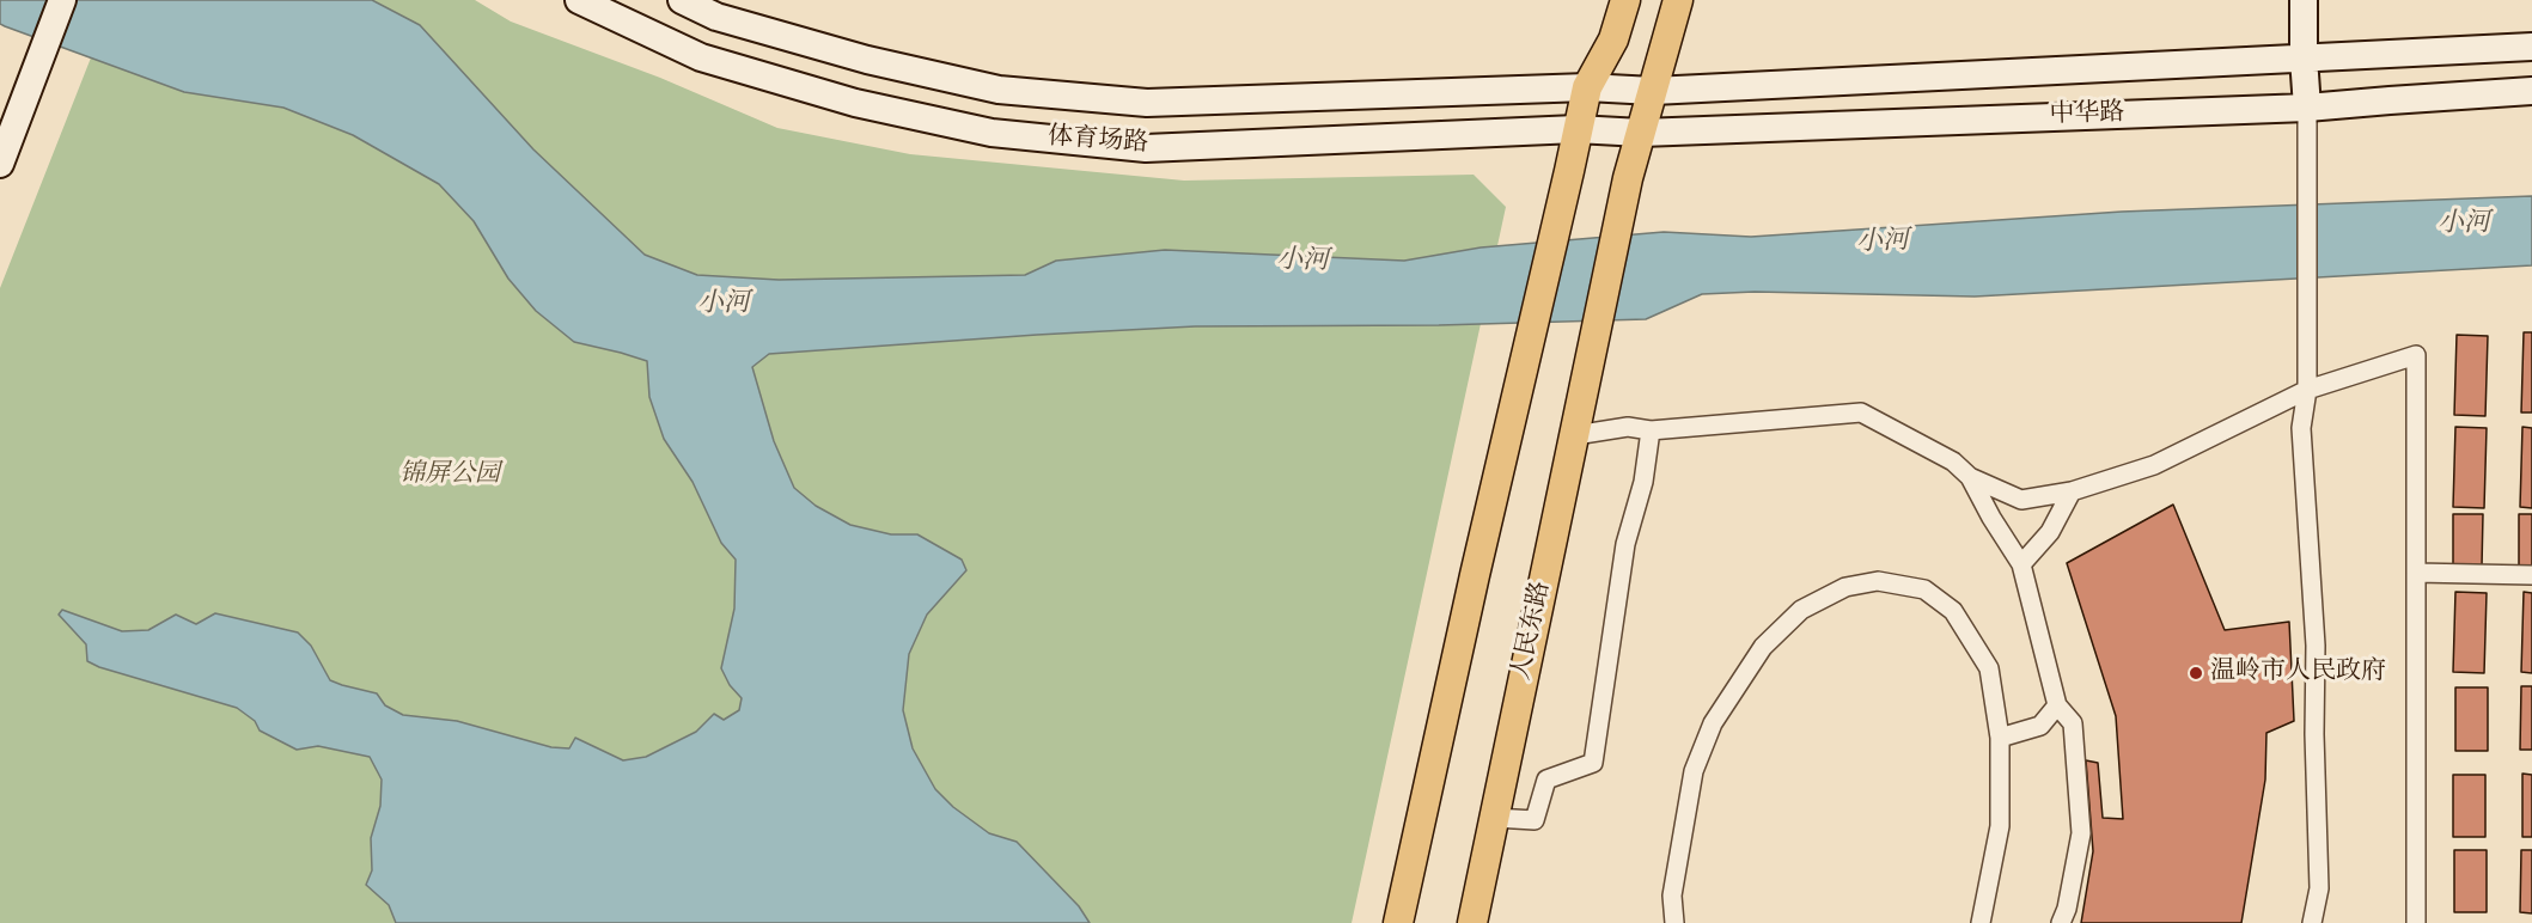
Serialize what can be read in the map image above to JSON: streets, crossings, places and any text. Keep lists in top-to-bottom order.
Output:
{
  "streets": {
    "main road": ["中华路", "体育场路", "人民东路"]
  },
  "crossings": [
    ["中华路", "体育场路"],
    ["中华路", "人民东路"],
    ["体育场路", "人民东路"]
  ],
  "water": ["小河"],
  "parks": ["锦屏公园"],
  "places": ["温岭市人民政府"]
}
